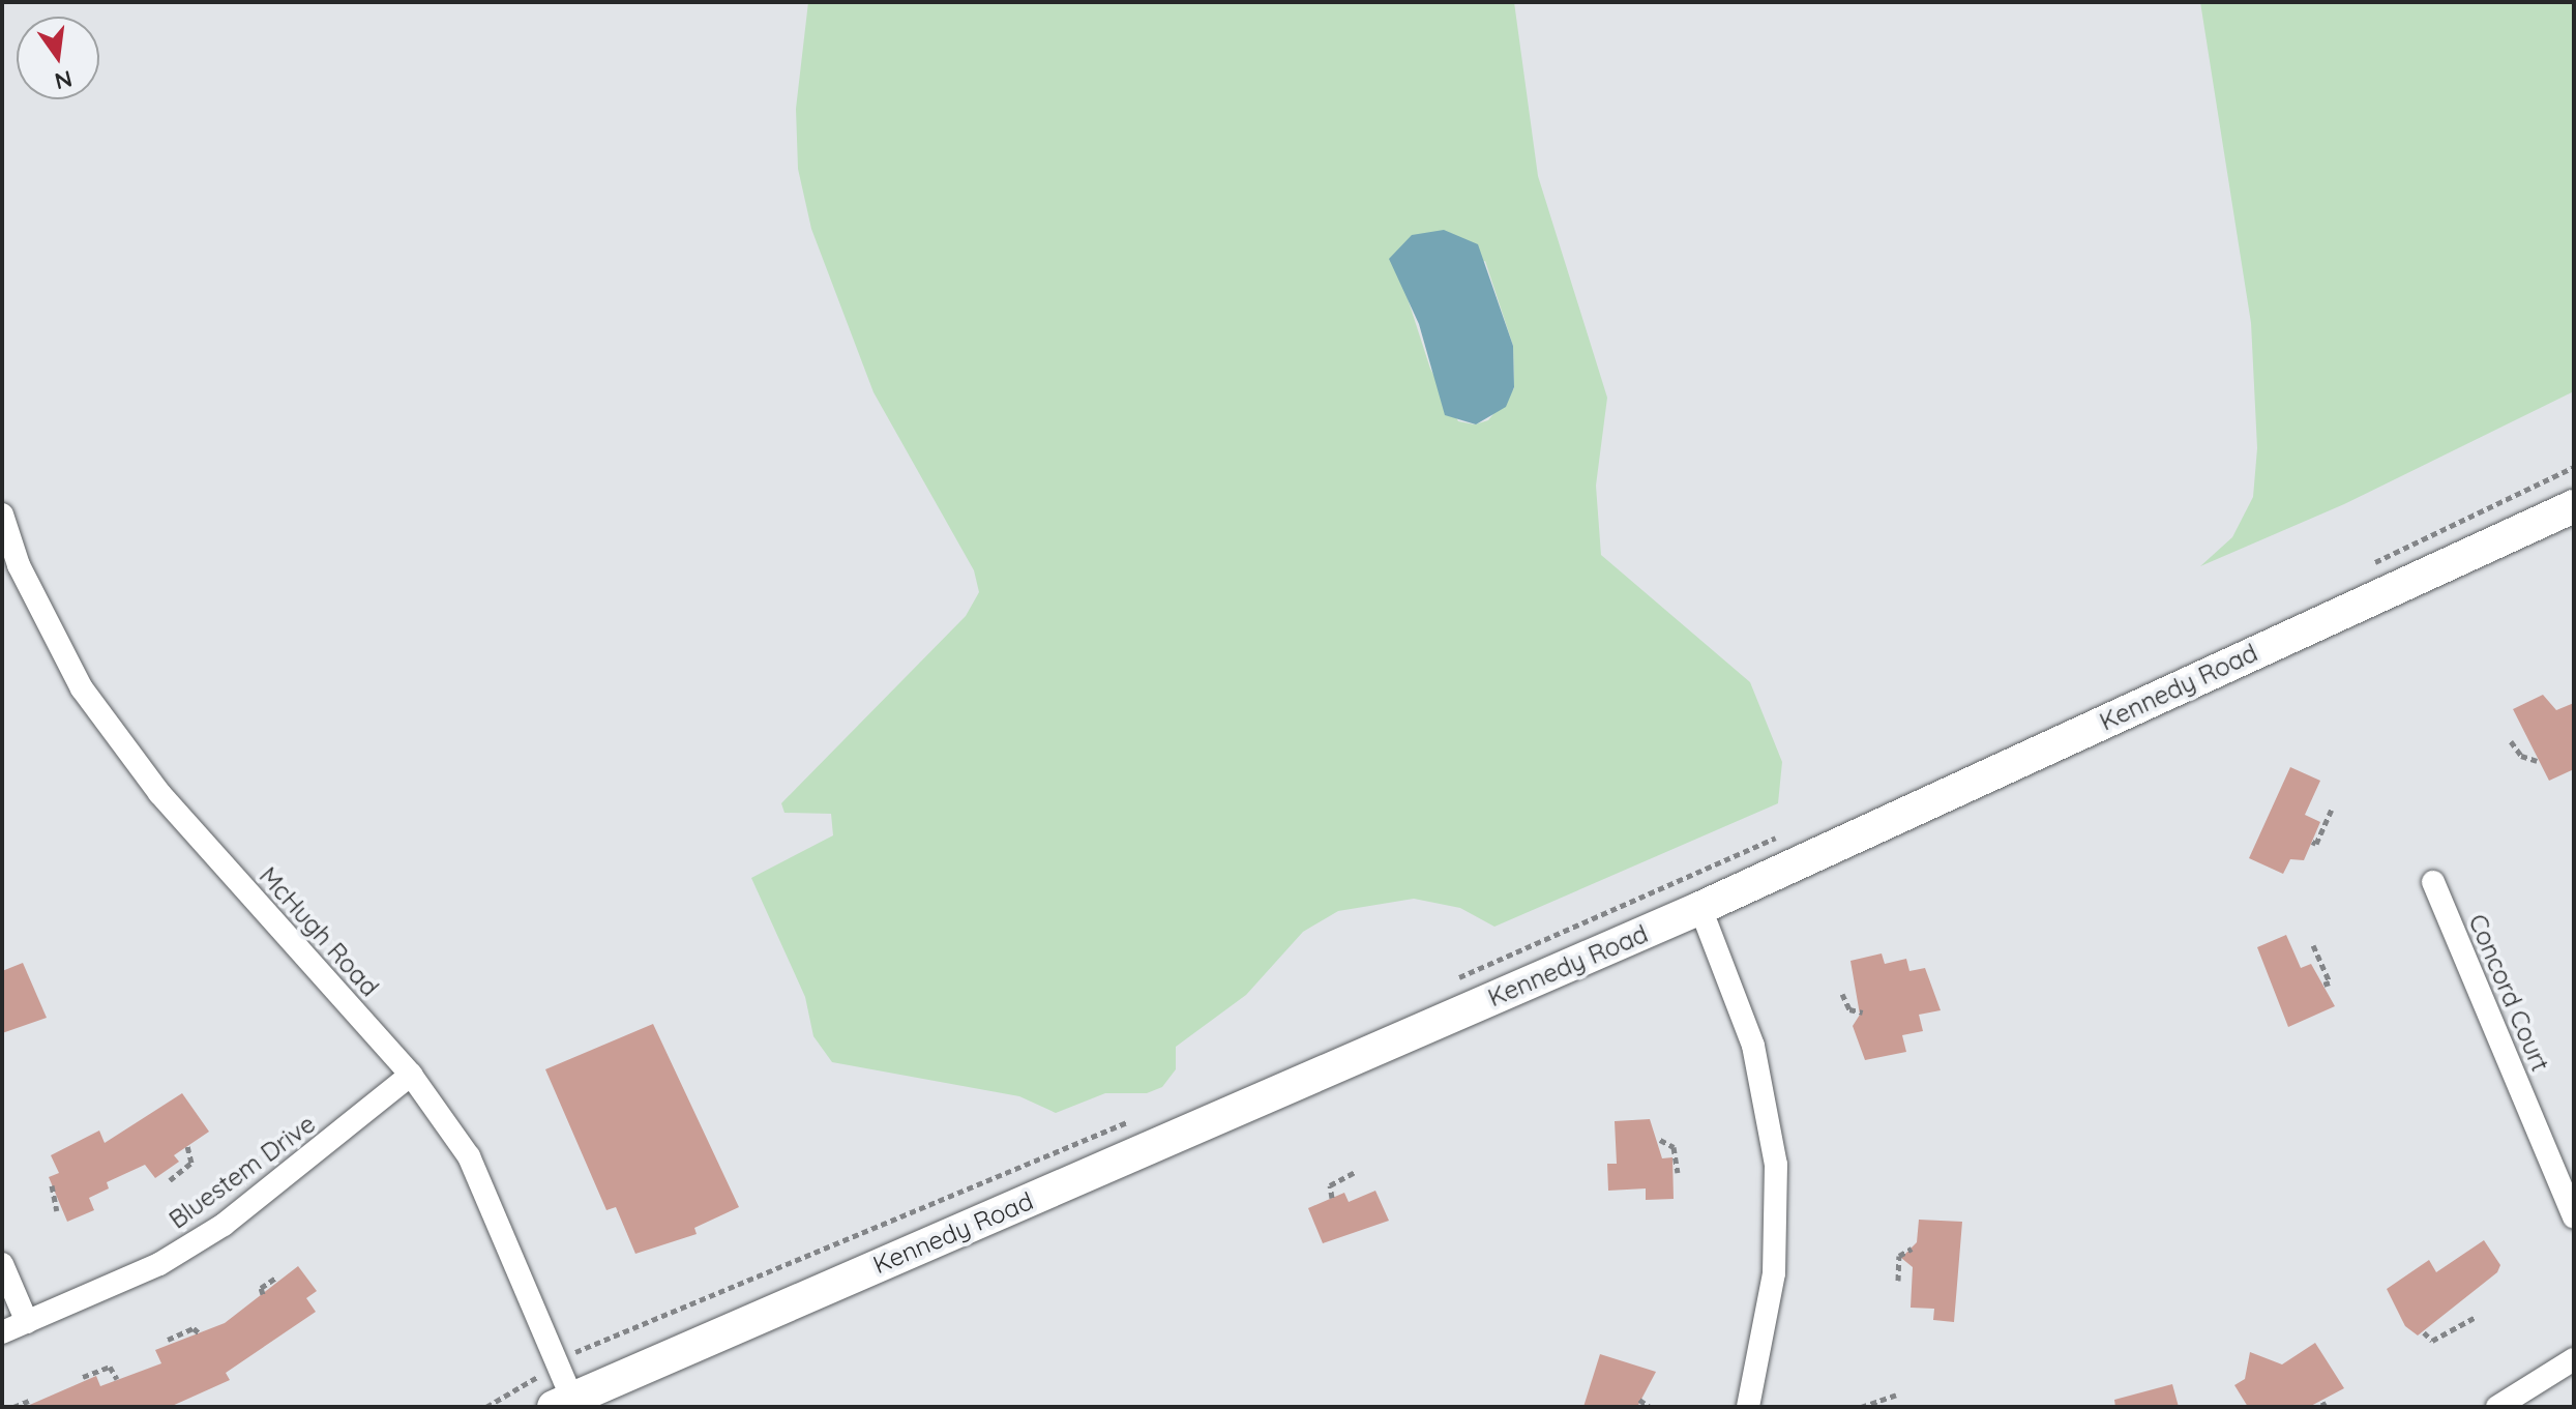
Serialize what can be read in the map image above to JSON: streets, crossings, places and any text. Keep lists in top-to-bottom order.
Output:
{
  "streets": {
    "main road": ["Kennedy Road"],
    "street": ["McHugh Road", "Concord Court", "Bluestem Drive"]
  },
  "crossings": [
    ["Kennedy Road", "McHugh Road"],
    ["McHugh Road", "Bluestem Drive"]
  ],
  "north": "bottom"
}
